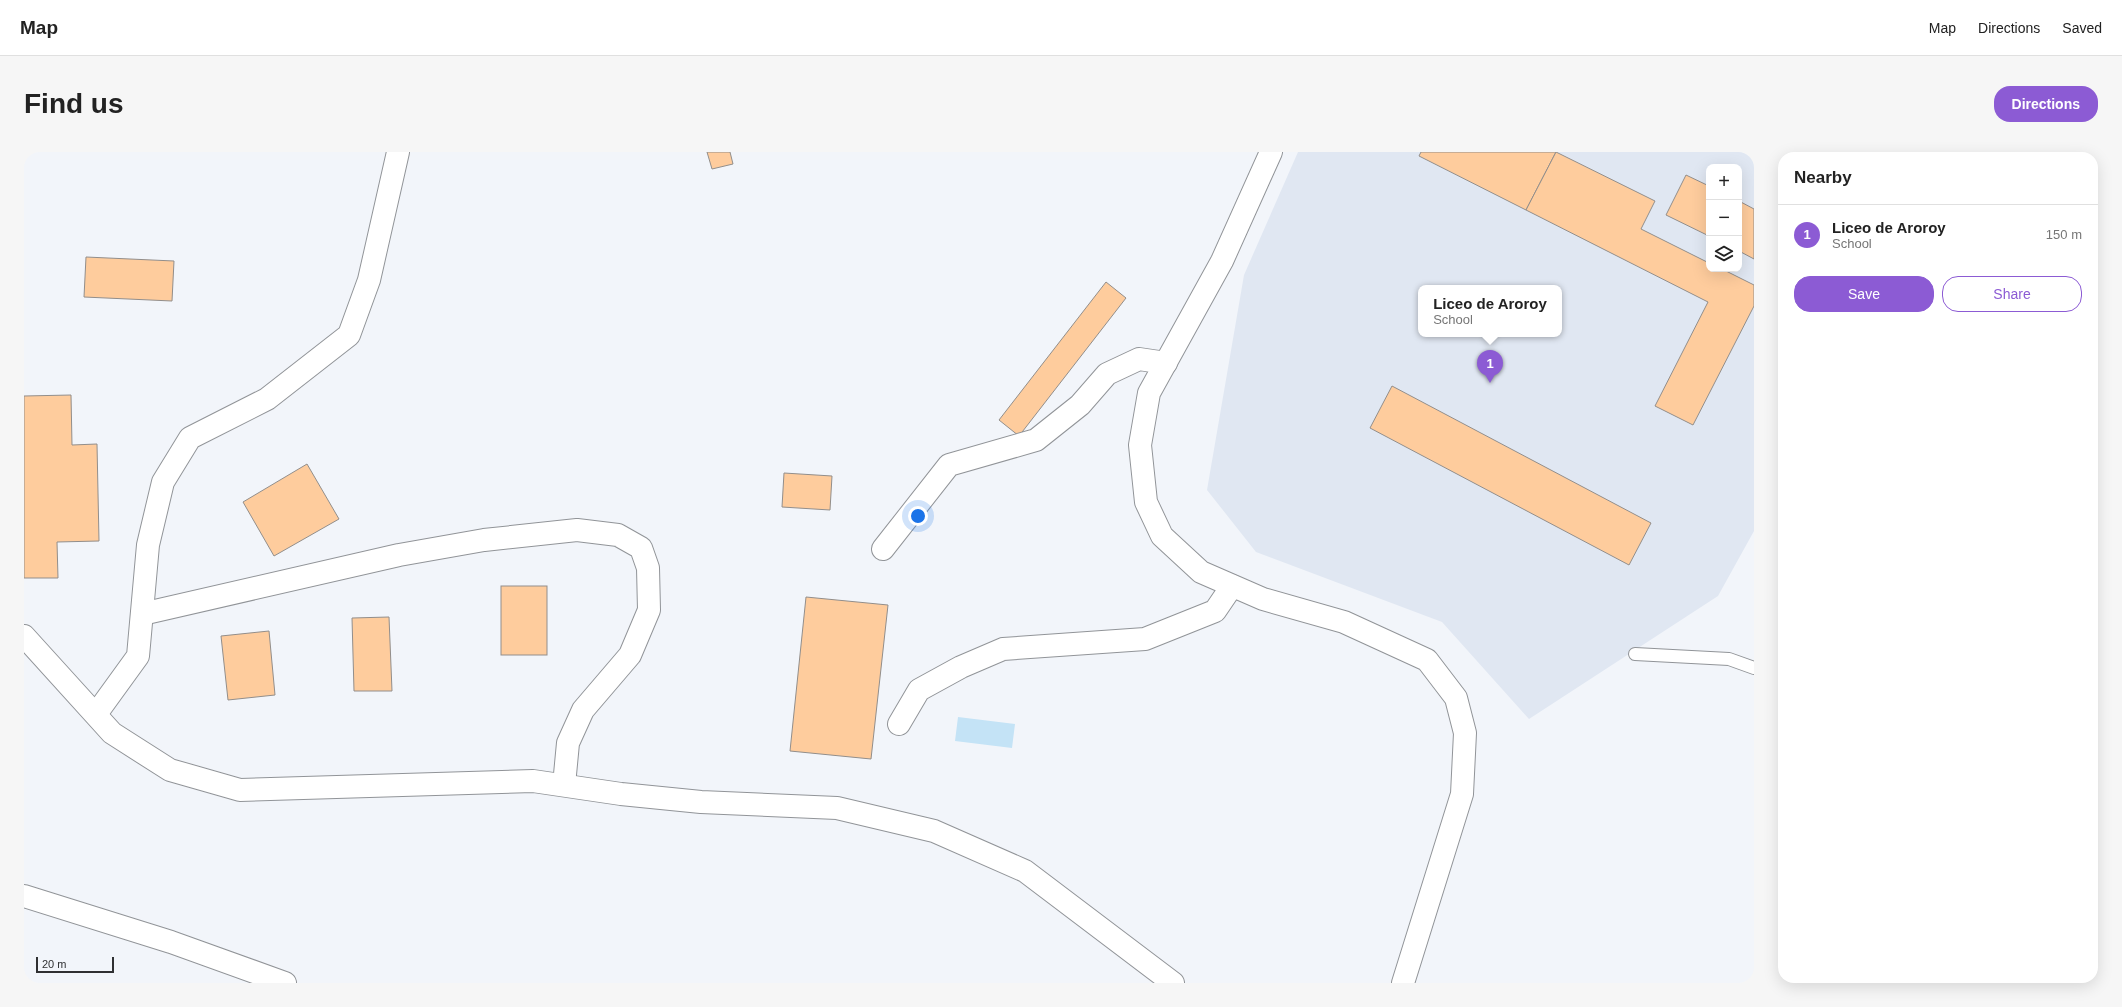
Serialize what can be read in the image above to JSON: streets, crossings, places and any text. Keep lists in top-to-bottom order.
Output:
{
  "scale_bar": "20 m",
  "page": {
    "header": "Map",
    "nav": ["Map", "Directions", "Saved"],
    "buttons": [
      "Directions",
      ["Save", "Share"]
    ],
    "title": "Find us",
    "heading": "Nearby",
    "map_buttons": ["+", "−"],
    "list": [
      {
        "mark": "1",
        "name": "Liceo de Aroroy",
        "note": "School",
        "value": "150 m"
      }
    ],
    "popup": ["Liceo de Aroroy", "School"],
    "pins": "1",
    "scale": "20 m"
  }
}
